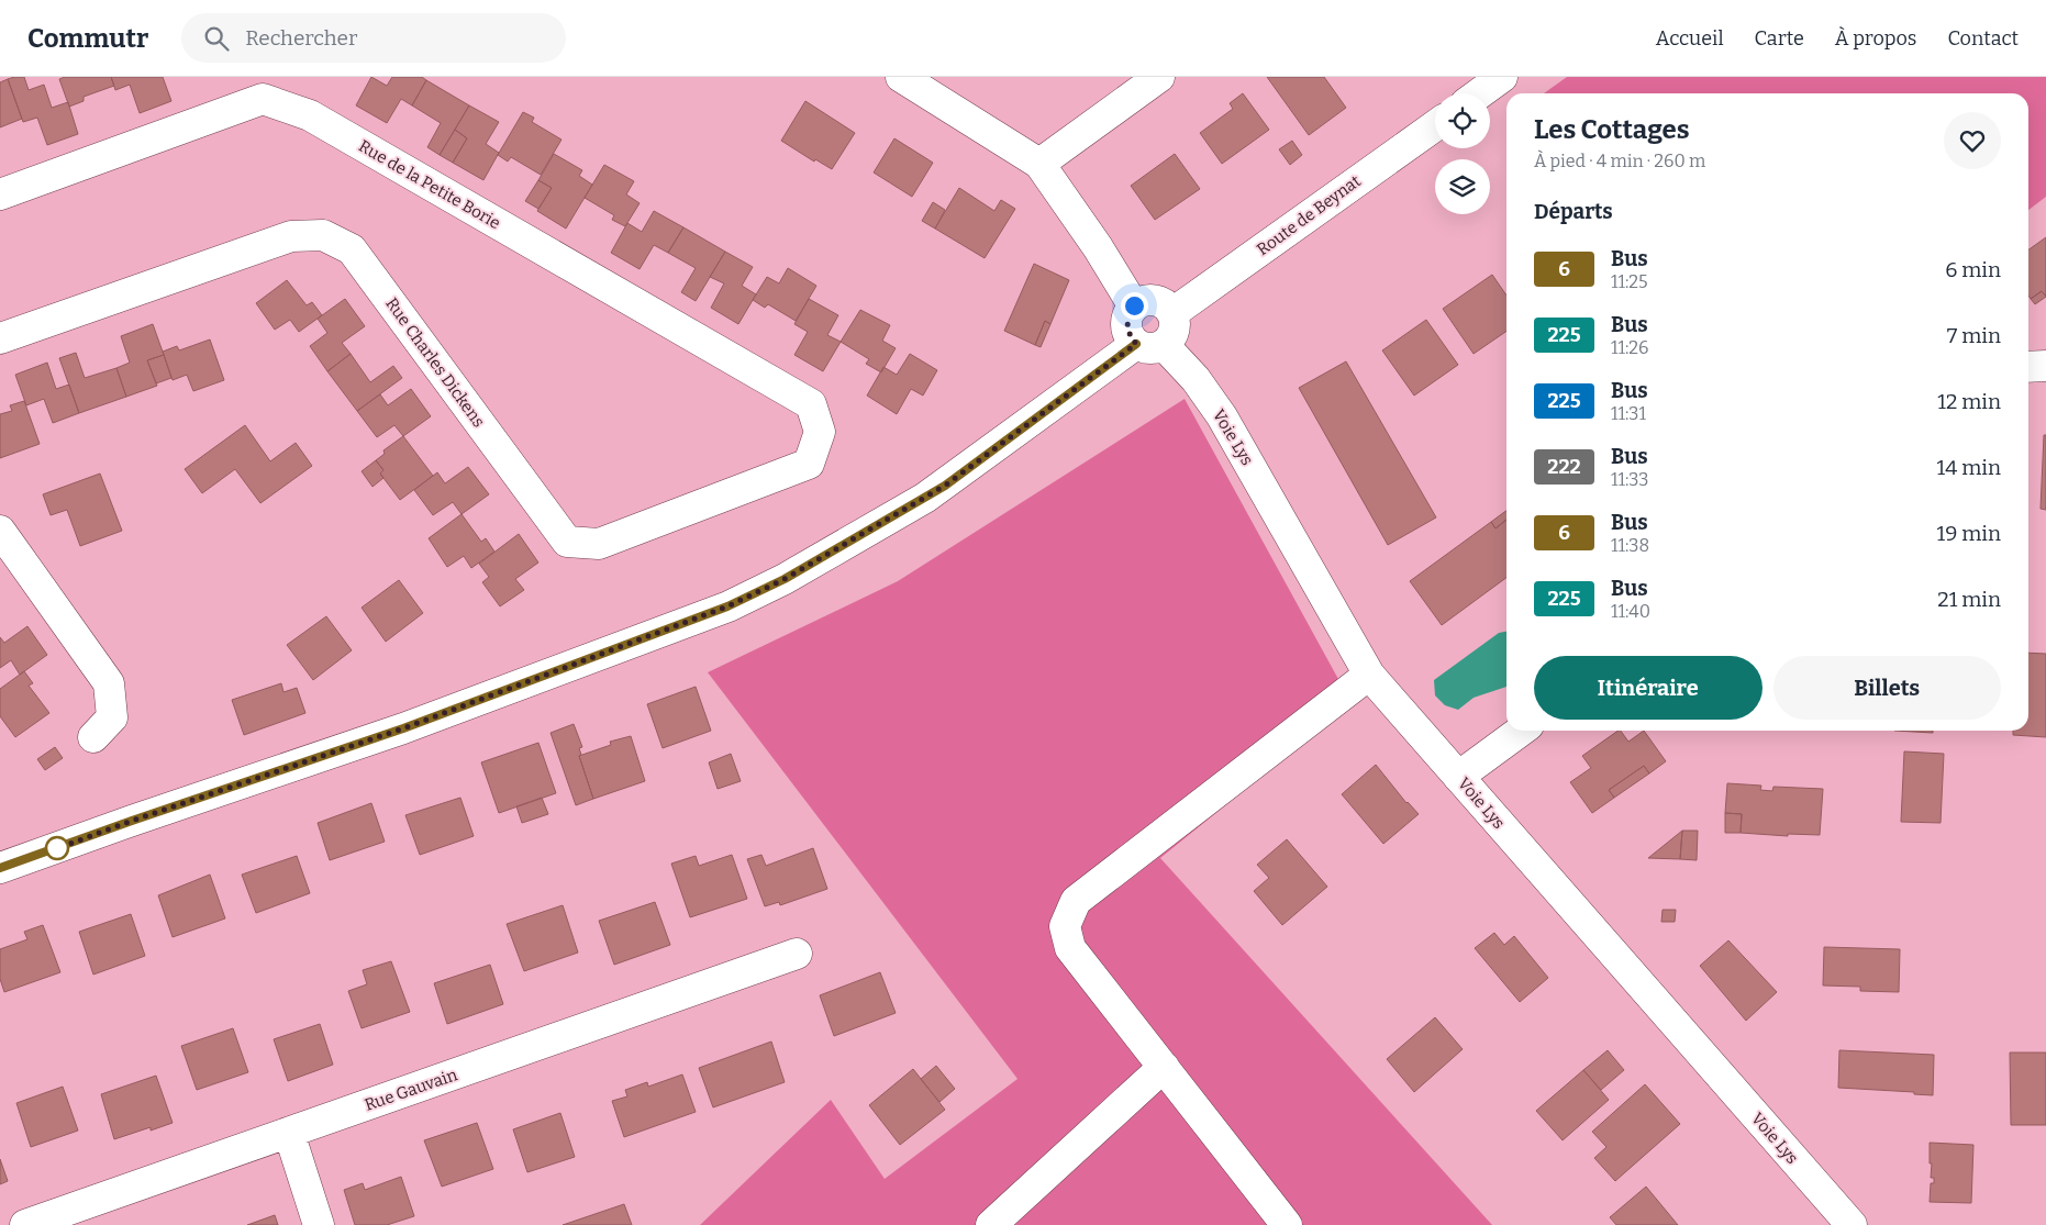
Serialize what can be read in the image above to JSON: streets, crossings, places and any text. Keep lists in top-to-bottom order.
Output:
{
  "streets": {
    "street": [
      "Rue de la Petite Borie",
      "Route de Beynat",
      "Rue Charles Dickens",
      "Voie Lys",
      "Rue Gauvain"
    ]
  },
  "crossings": [
    ["Rue de la Petite Borie", "Rue Charles Dickens"],
    ["Route de Beynat", "Voie Lys"]
  ],
  "lines": ["bus line 6"],
  "page": {
    "header": "Commutr",
    "search": "Rechercher",
    "nav": [
      "Accueil",
      "Carte",
      "À propos",
      "Contact"
    ],
    "heading": [
      ["Les Cottages", "À pied · 4 min · 260 m"],
      "Départs"
    ],
    "list": [
      {
        "mark": "6",
        "name": "Bus",
        "note": "11:25",
        "value": "6 min"
      },
      {
        "mark": "225",
        "name": "Bus",
        "note": "11:26",
        "value": "7 min"
      },
      {
        "mark": "225",
        "name": "Bus",
        "note": "11:31",
        "value": "12 min"
      },
      {
        "mark": "222",
        "name": "Bus",
        "note": "11:33",
        "value": "14 min"
      },
      {
        "mark": "6",
        "name": "Bus",
        "note": "11:38",
        "value": "19 min"
      },
      {
        "mark": "225",
        "name": "Bus",
        "note": "11:40",
        "value": "21 min"
      }
    ],
    "buttons": ["Itinéraire", "Billets"]
  }
}
